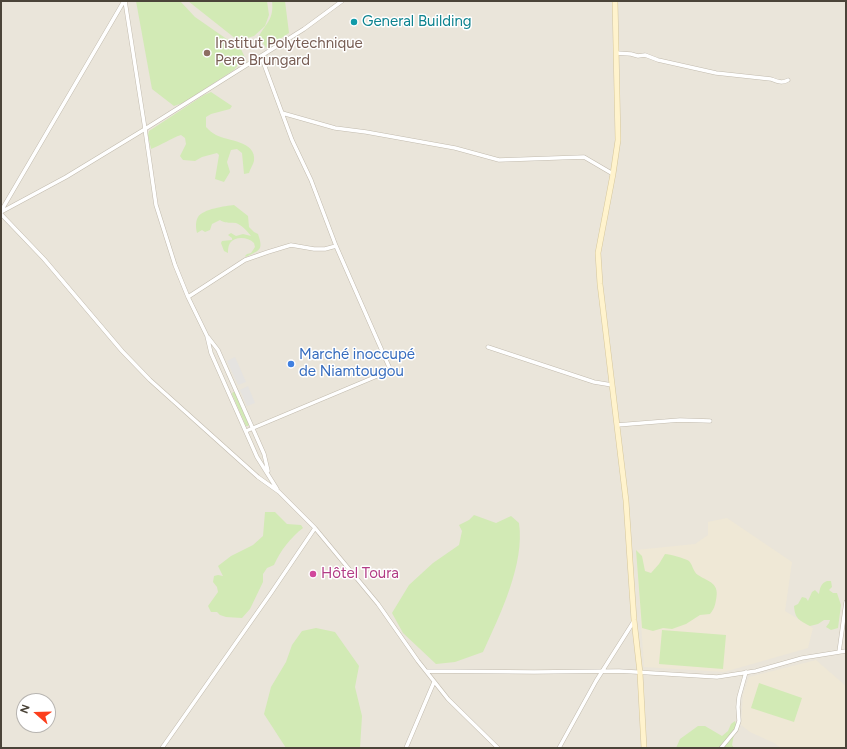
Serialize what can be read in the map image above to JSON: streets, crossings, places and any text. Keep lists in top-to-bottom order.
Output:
{
  "places": [
    "General Building",
    "Institut Polytechnique Pere Brungard",
    "Marché inoccupé de Niamtougou",
    "Hôtel Toura"
  ],
  "north": "left"
}
